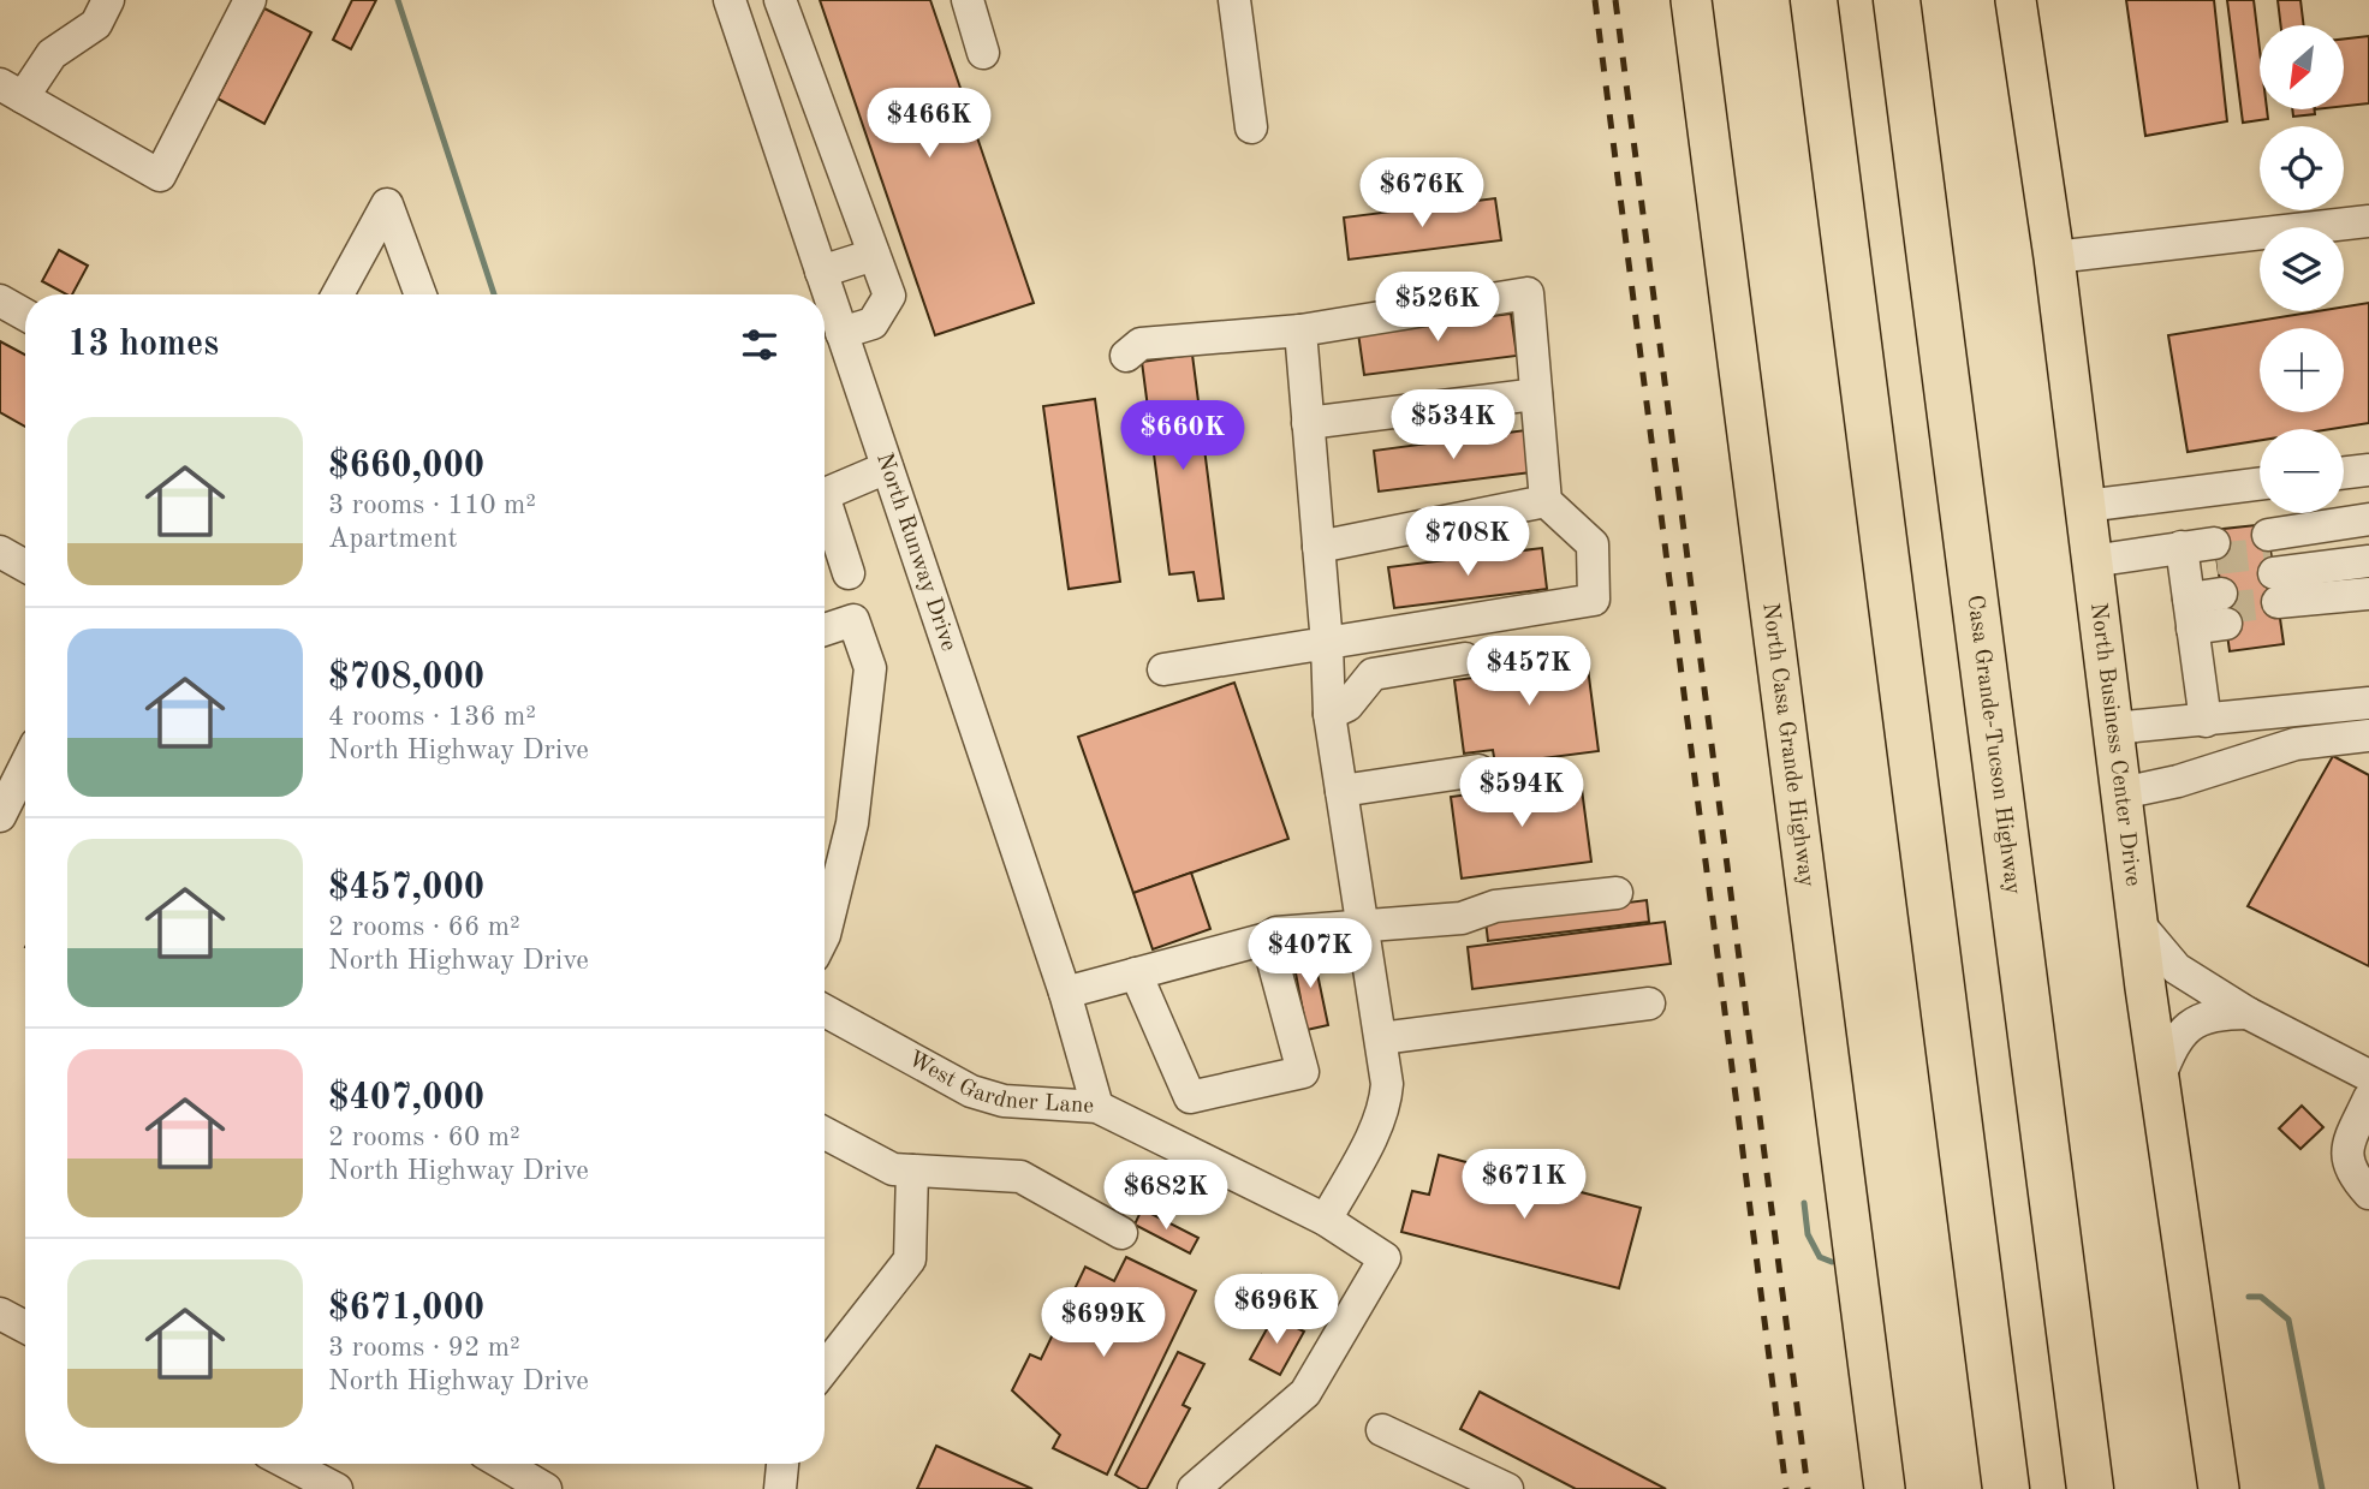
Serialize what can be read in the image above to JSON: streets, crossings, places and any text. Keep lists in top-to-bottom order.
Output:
{
  "streets": {
    "highway": ["Casa Grande-Tucson Highway"],
    "main road": ["North Casa Grande Highway", "North Business Center Drive"],
    "street": ["North Runway Drive", "West Gardner Lane"]
  },
  "crossings": [
    ["North Runway Drive", "West Gardner Lane"]
  ],
  "north": "bottom left",
  "page": {
    "map_buttons": ["+", "−"],
    "price": [
      "$466K",
      "$676K",
      "$526K",
      "$534K",
      "$660K",
      "$708K",
      "$457K",
      "$594K",
      "$407K",
      "$671K",
      "$682K",
      "$696K",
      "$699K"
    ],
    "heading": "13 homes",
    "list": [
      {
        "name": "$660,000",
        "note": "3 rooms · 110 m² · Apartment"
      },
      {
        "name": "$708,000",
        "note": "4 rooms · 136 m² · North Highway Drive"
      },
      {
        "name": "$457,000",
        "note": "2 rooms · 66 m² · North Highway Drive"
      },
      {
        "name": "$407,000",
        "note": "2 rooms · 60 m² · North Highway Drive"
      },
      {
        "name": "$671,000",
        "note": "3 rooms · 92 m² · North Highway Drive"
      }
    ]
  }
}
